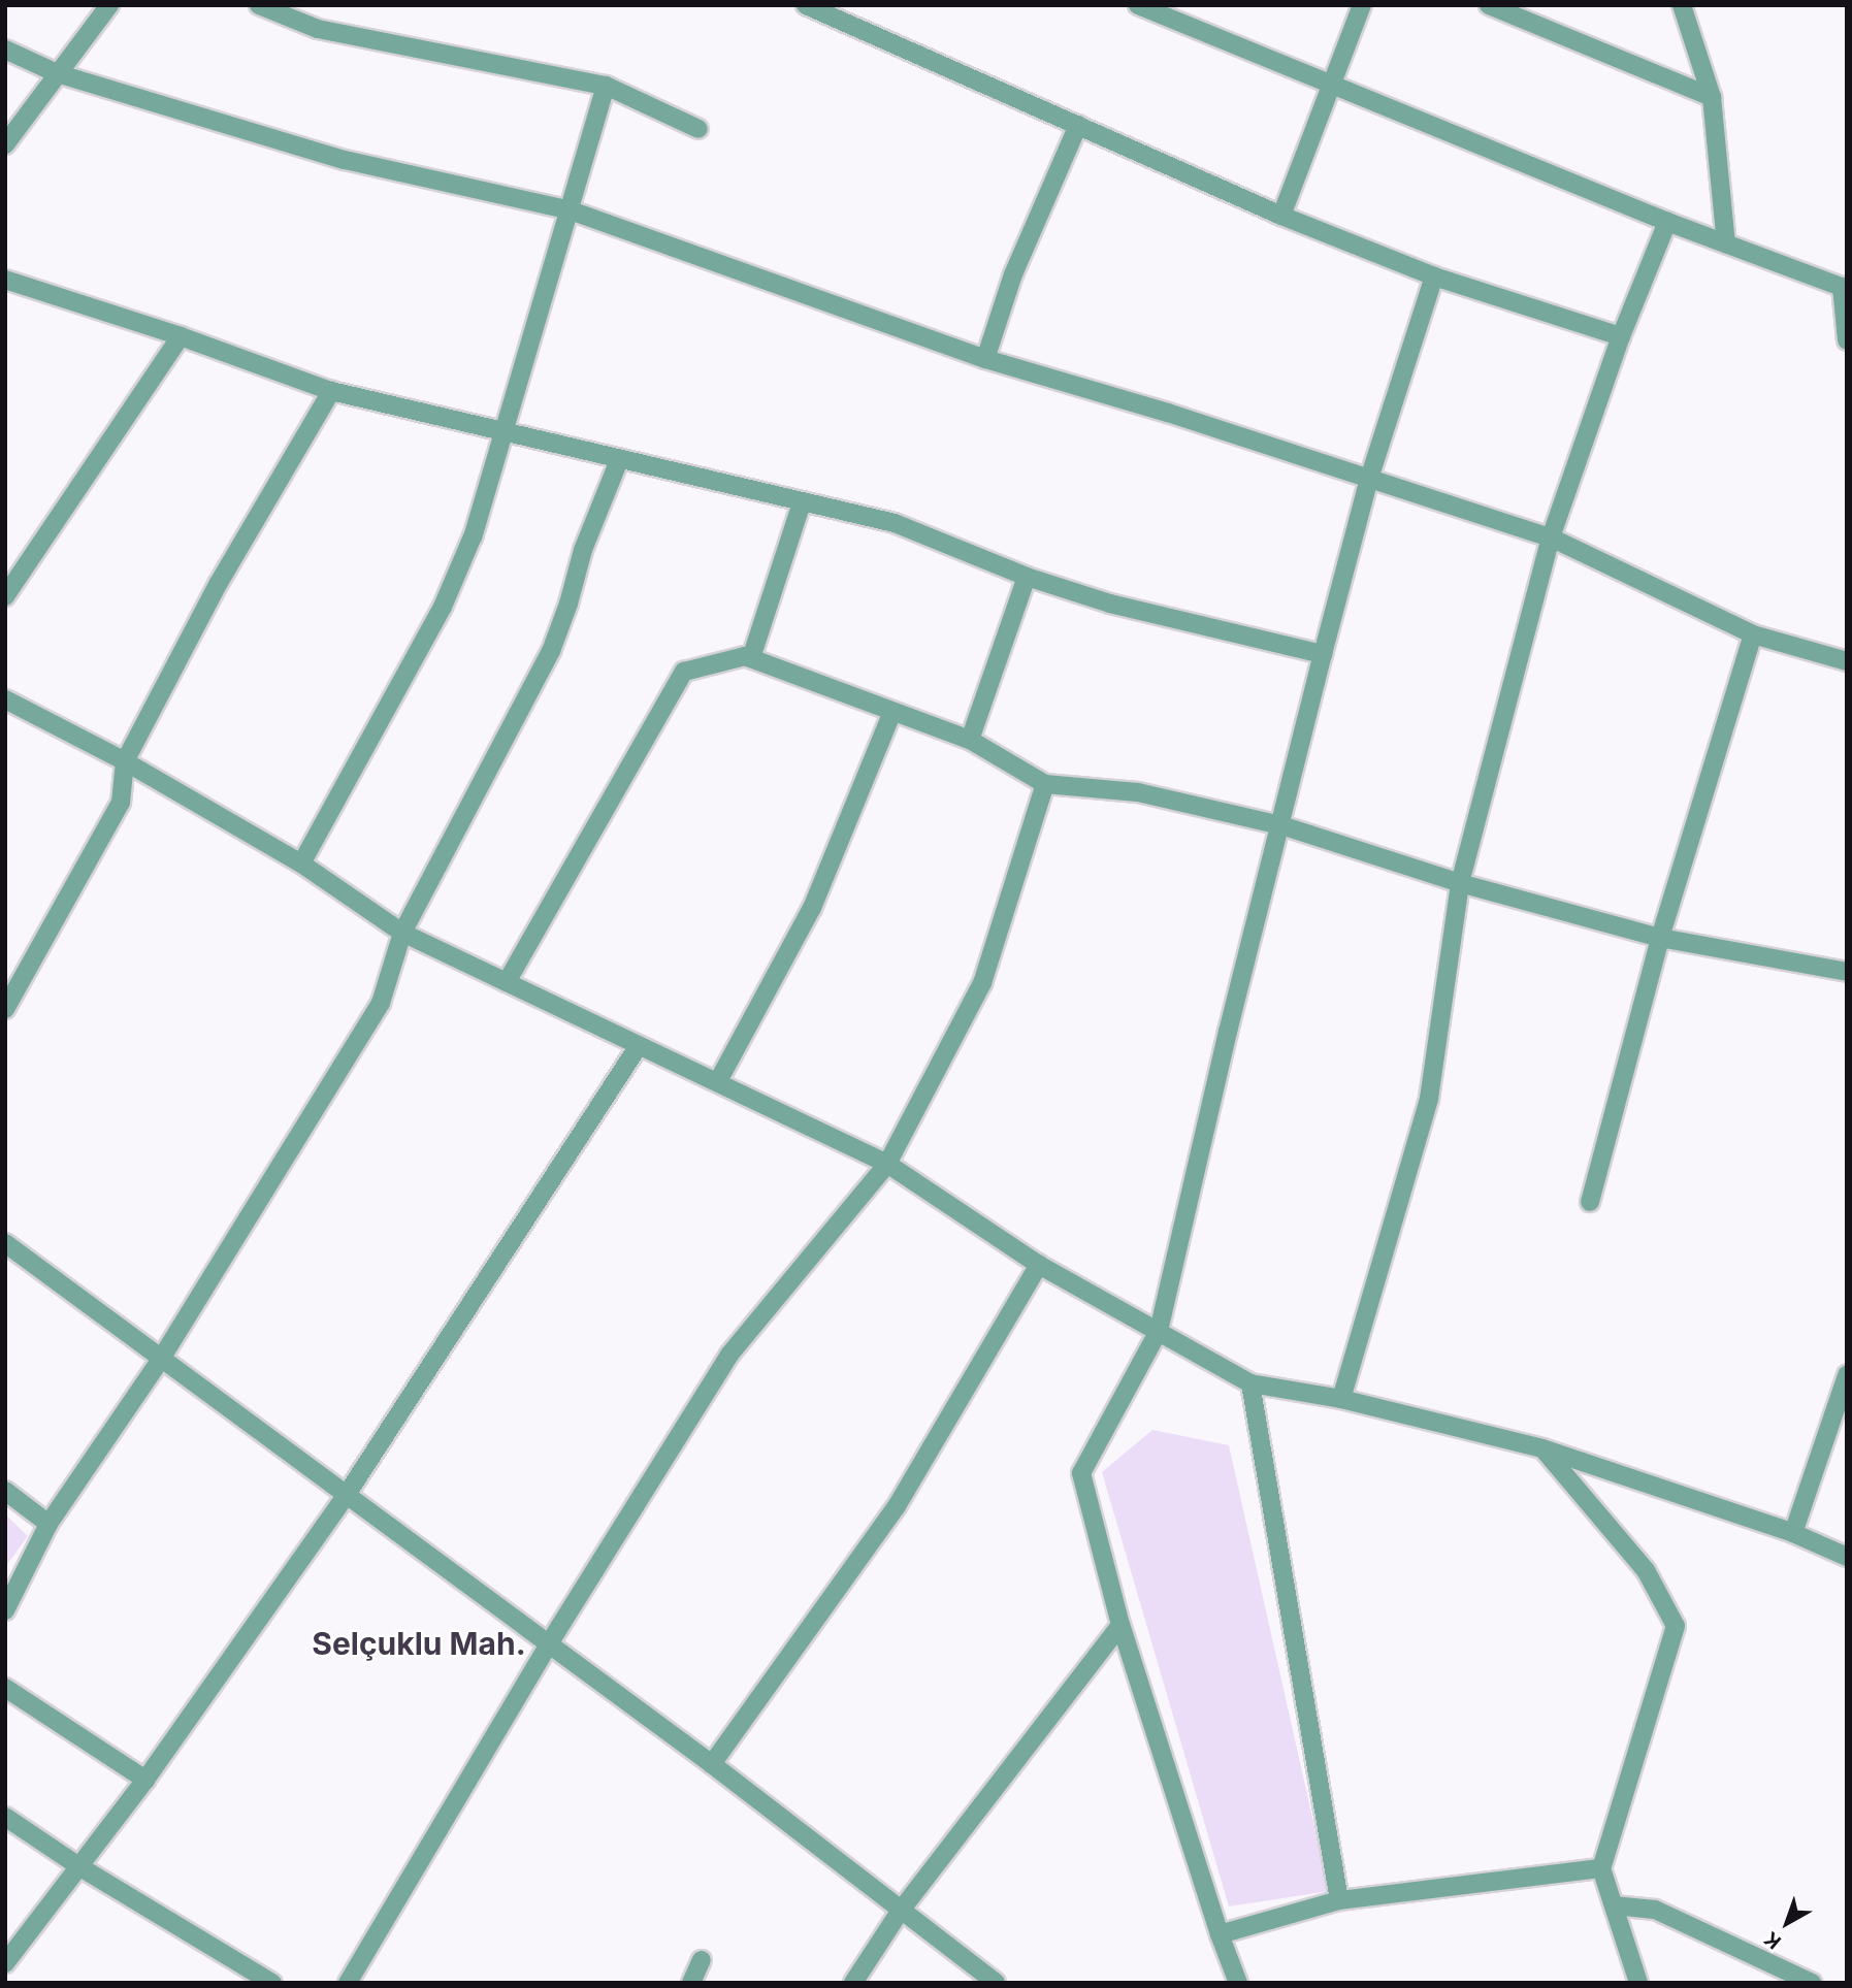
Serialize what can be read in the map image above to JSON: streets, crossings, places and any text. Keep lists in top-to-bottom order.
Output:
{
  "districts": ["Selçuklu Mah."],
  "north": "bottom left"
}
